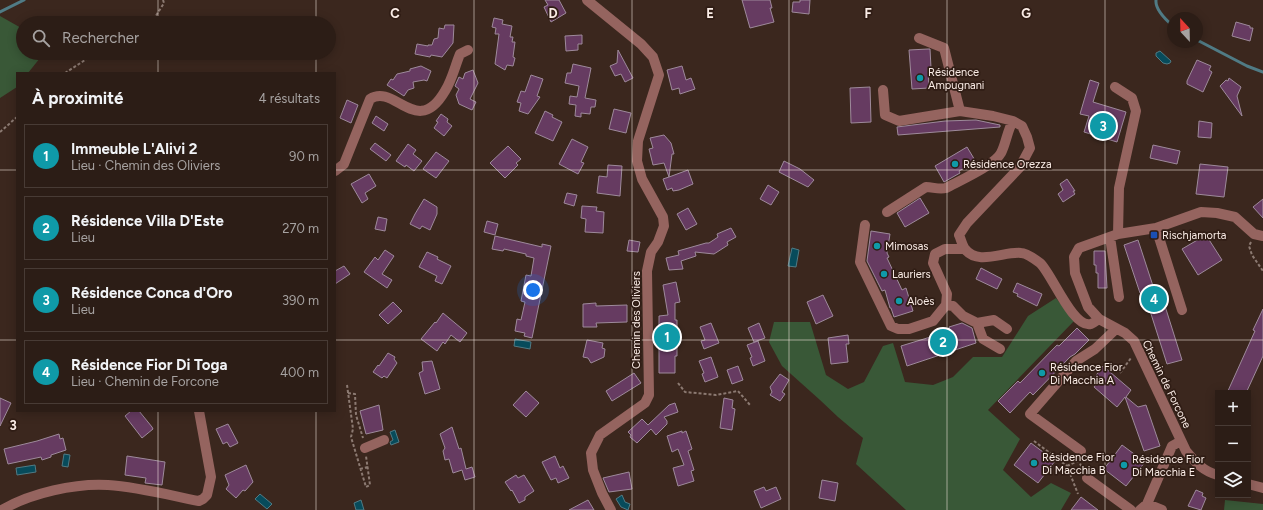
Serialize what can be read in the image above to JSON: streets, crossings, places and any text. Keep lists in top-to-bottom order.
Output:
{
  "streets": {
    "street": ["Chemin des Oliviers", "Chemin de Forcone"]
  },
  "places": {
    "other": [
      "Résidence Ampugnani",
      "Résidence Orezza",
      "Mimosas",
      "Lauriers",
      "Aloès",
      "Résidence Fior Di Macchia A",
      "Résidence Fior Di Macchia B",
      "Résidence Fior Di Macchia E"
    ],
    "transit": ["Rischjamorta"]
  },
  "north": "top",
  "page": {
    "search": "Rechercher",
    "heading": ["À proximité", "4 résultats"],
    "pins": [
      "3",
      "4",
      "1",
      "2"
    ],
    "list": [
      {
        "mark": "1",
        "name": "Immeuble L'Alivi 2",
        "note": "Lieu · Chemin des Oliviers",
        "value": "90 m"
      },
      {
        "mark": "2",
        "name": "Résidence Villa D'Este",
        "note": "Lieu",
        "value": "270 m"
      },
      {
        "mark": "3",
        "name": "Résidence Conca d'Oro",
        "note": "Lieu",
        "value": "390 m"
      },
      {
        "mark": "4",
        "name": "Résidence Fior Di Toga",
        "note": "Lieu · Chemin de Forcone",
        "value": "400 m"
      }
    ],
    "map_buttons": ["+", "−"]
  },
  "grid": {
    "columns": [
      "C",
      "D",
      "E",
      "F",
      "G"
    ],
    "rows": ["3"]
  }
}
